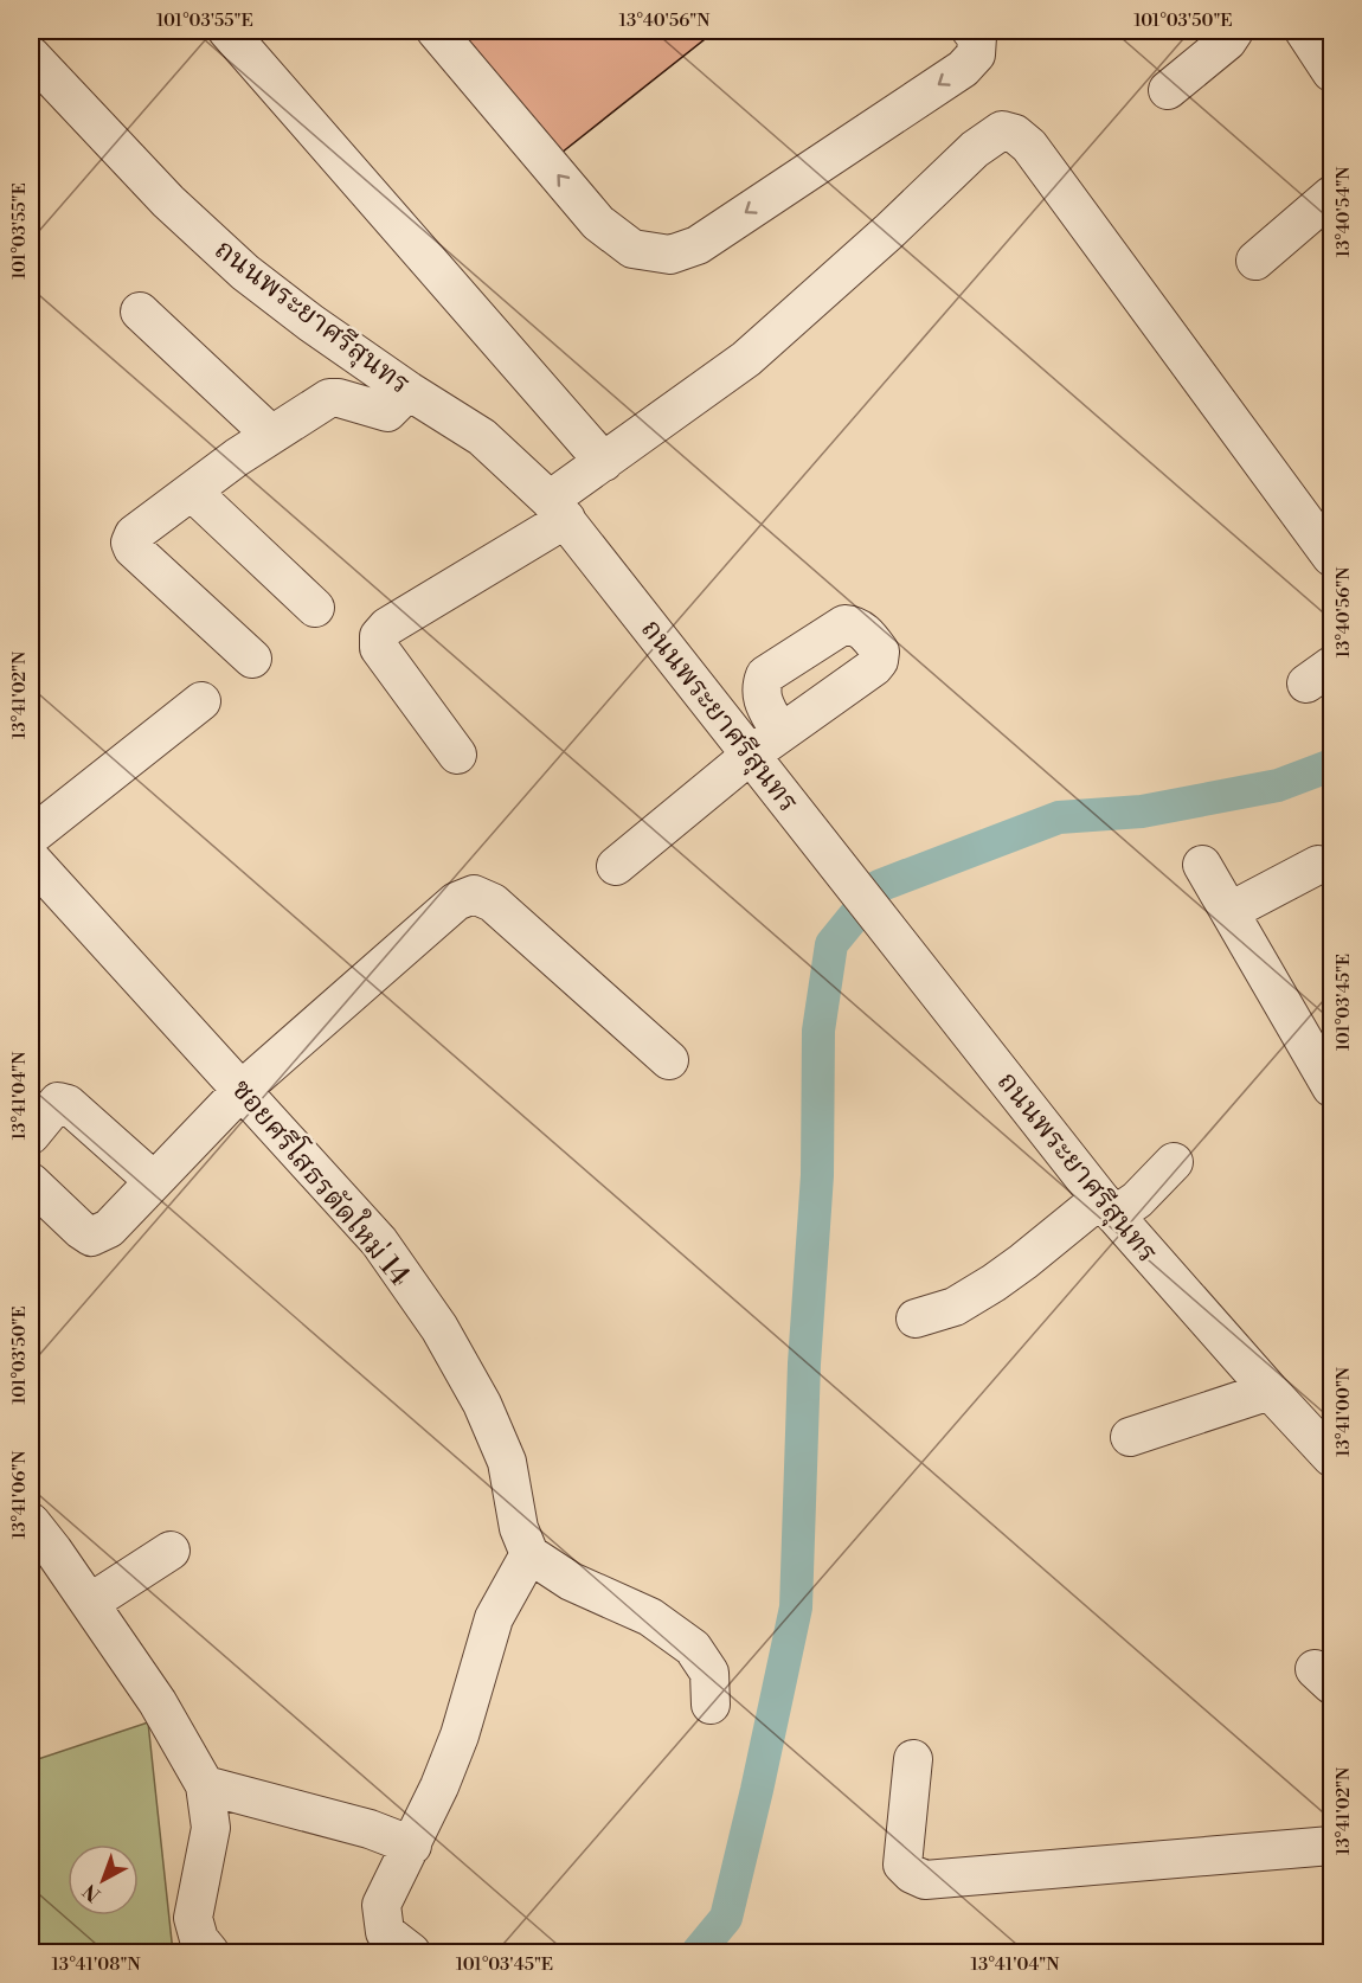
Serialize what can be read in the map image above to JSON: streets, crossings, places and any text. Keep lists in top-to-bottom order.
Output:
{
  "streets": {
    "street": ["ถนนพระยาศรีสุนทร", "ซอยศรีโสธรตัดใหม่ 14"]
  },
  "north": "bottom left",
  "coordinates": [
    "101°03'55\"E",
    "13°40'56\"N",
    "101°03'50\"E",
    "13°40'54\"N",
    "13°41'02\"N",
    "101°03'45\"E",
    "13°41'04\"N",
    "13°41'00\"N",
    "13°41'06\"N",
    "13°41'08\"N"
  ]
}
